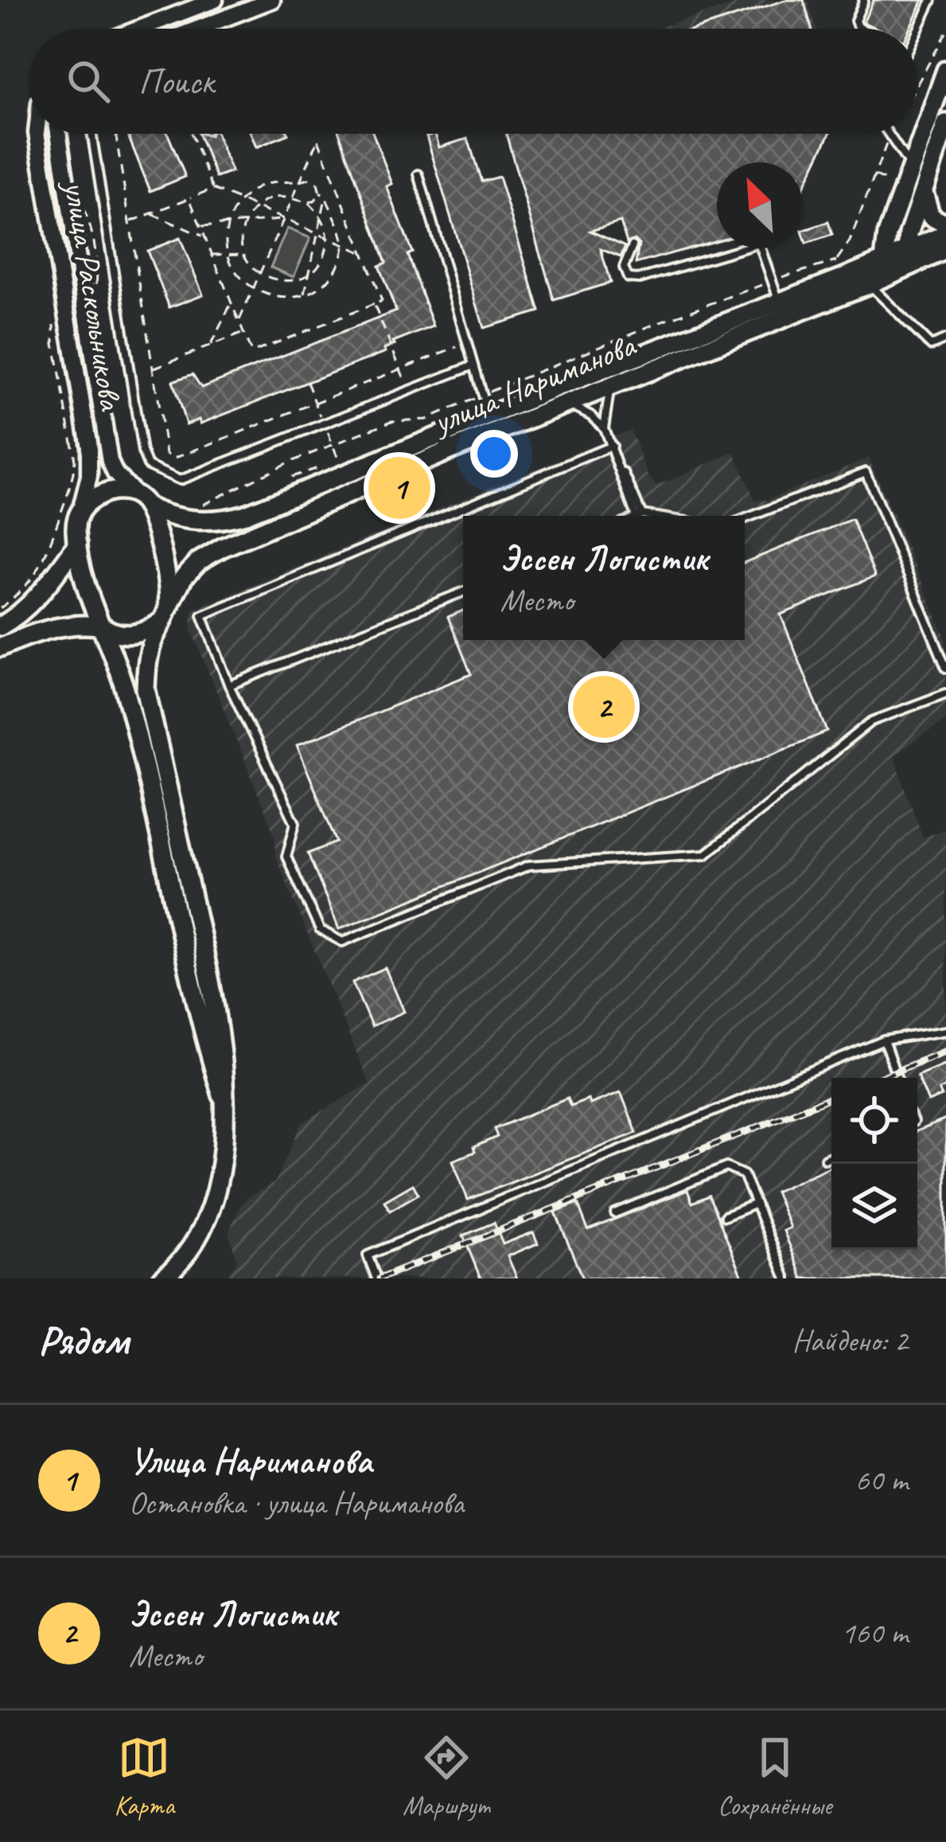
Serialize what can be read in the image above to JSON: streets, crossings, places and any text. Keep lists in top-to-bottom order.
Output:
{
  "streets": {
    "main road": ["улица Нариманова"],
    "street": ["улица Раскольникова"]
  },
  "crossings": [
    ["улица Раскольникова", "улица Нариманова"]
  ],
  "north": "top left",
  "page": {
    "search": "Поиск",
    "pins": ["1", "2"],
    "popup": ["Эссен Логистик", "Место"],
    "heading": ["Рядом", "Найдено: 2"],
    "list": [
      {
        "mark": "1",
        "name": "Улица Нариманова",
        "note": "Остановка · улица Нариманова",
        "value": "60 m"
      },
      {
        "mark": "2",
        "name": "Эссен Логистик",
        "note": "Место",
        "value": "160 m"
      }
    ],
    "nav": ["Карта", "Маршрут", "Сохранённые"]
  }
}
